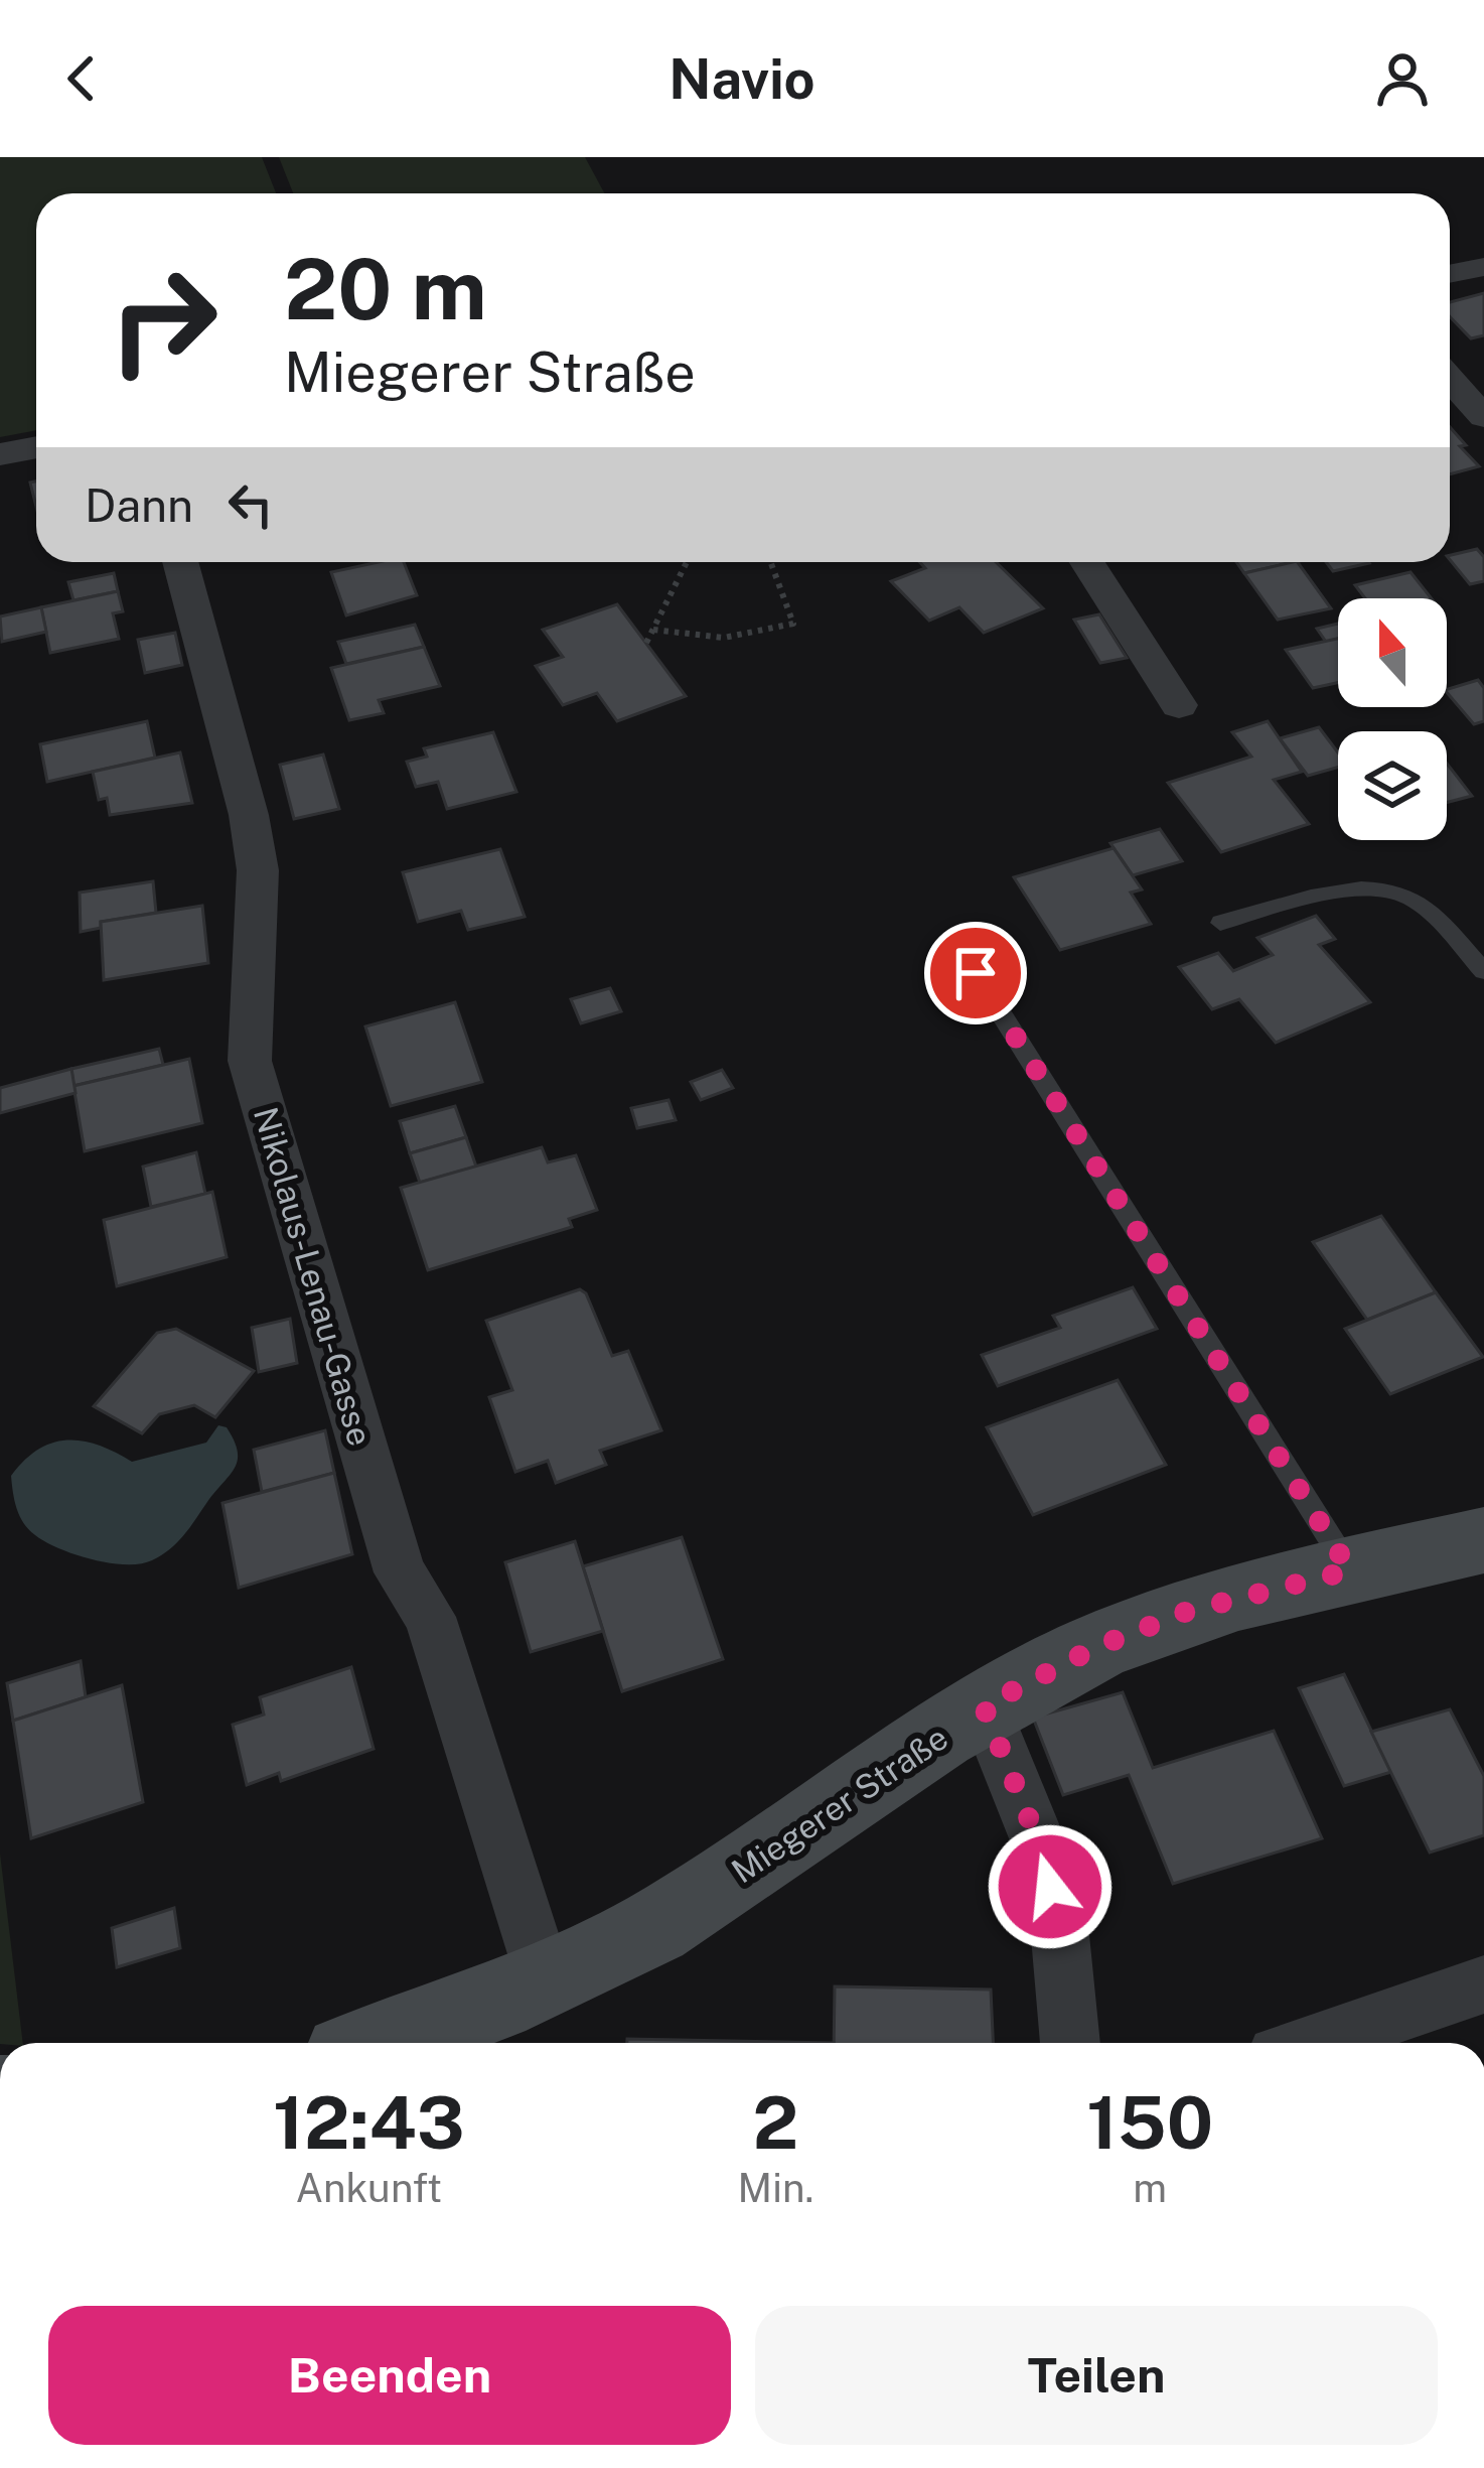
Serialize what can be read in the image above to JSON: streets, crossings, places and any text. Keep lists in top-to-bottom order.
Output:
{
  "streets": {
    "main road": ["Miegerer Straße"],
    "street": ["Nikolaus-Lenau-Gasse"]
  },
  "crossings": [
    ["Nikolaus-Lenau-Gasse", "Miegerer Straße"]
  ],
  "north": "top",
  "page": {
    "header": "Navio",
    "turn": ["20 m", "Miegerer Straße"],
    "then": "Dann",
    "eta": [
      "12:43",
      "Ankunft",
      "2",
      "Min.",
      "150",
      "m"
    ],
    "buttons": ["Beenden", "Teilen"]
  }
}
